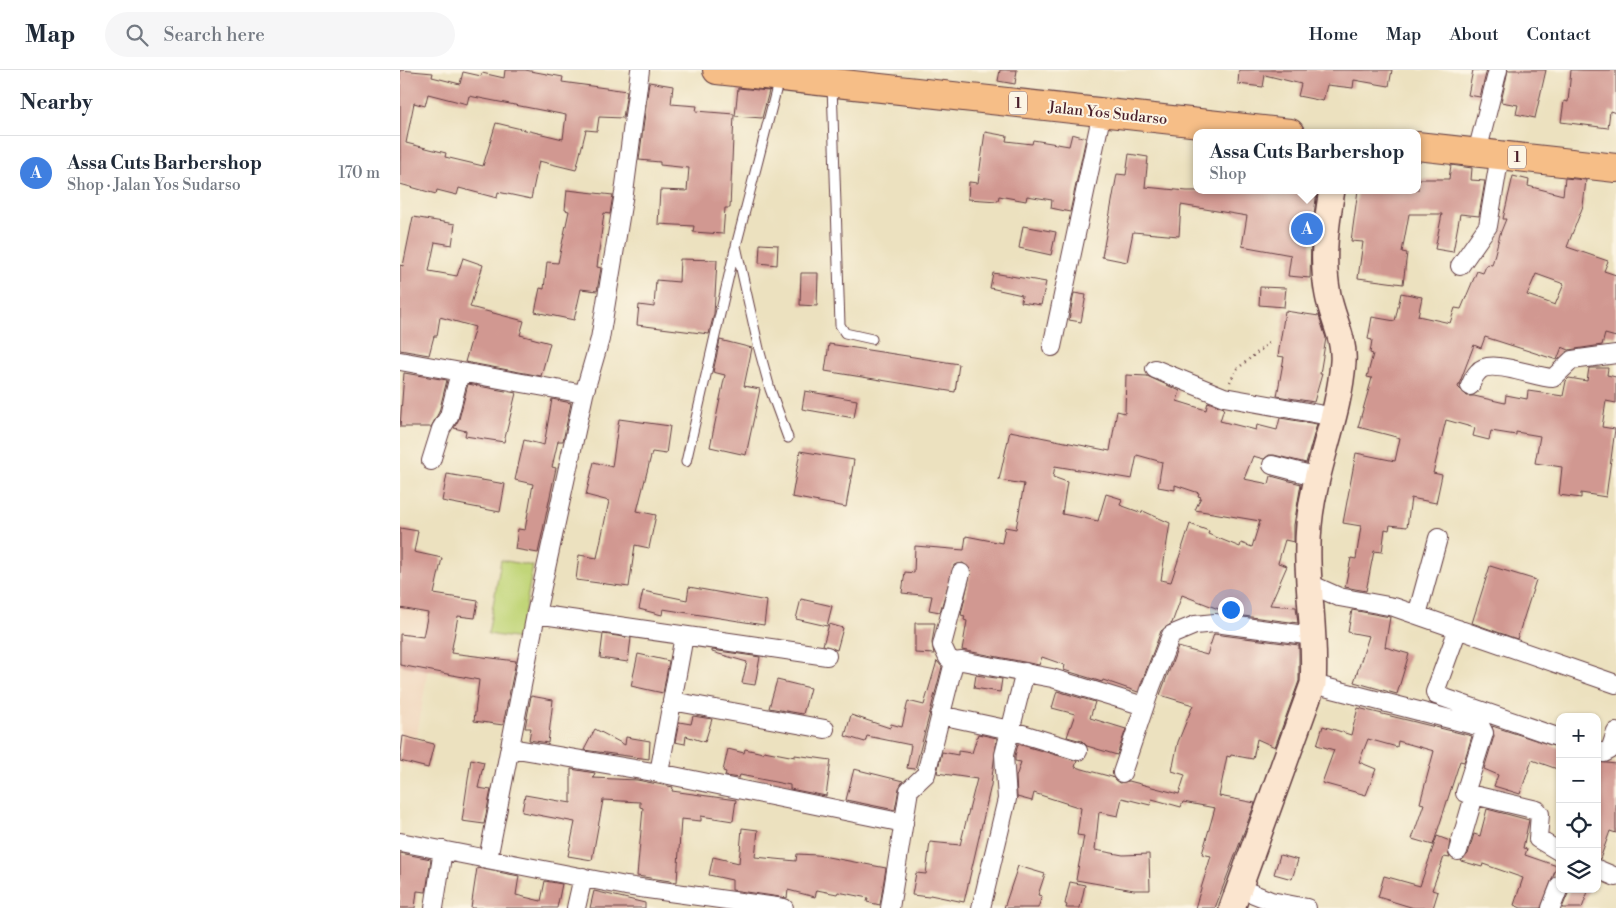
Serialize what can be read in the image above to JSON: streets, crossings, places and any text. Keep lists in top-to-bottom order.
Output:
{
  "streets": {
    "highway": ["1", "Jalan Yos Sudarso"]
  },
  "page": {
    "header": "Map",
    "search": "Search here",
    "nav": [
      "Home",
      "Map",
      "About",
      "Contact"
    ],
    "heading": "Nearby",
    "popup": ["Assa Cuts Barbershop", "Shop"],
    "list": [
      {
        "mark": "A",
        "name": "Assa Cuts Barbershop",
        "note": "Shop · Jalan Yos Sudarso",
        "value": "170 m"
      }
    ],
    "pins": "A",
    "map_buttons": ["+", "−"]
  }
}
